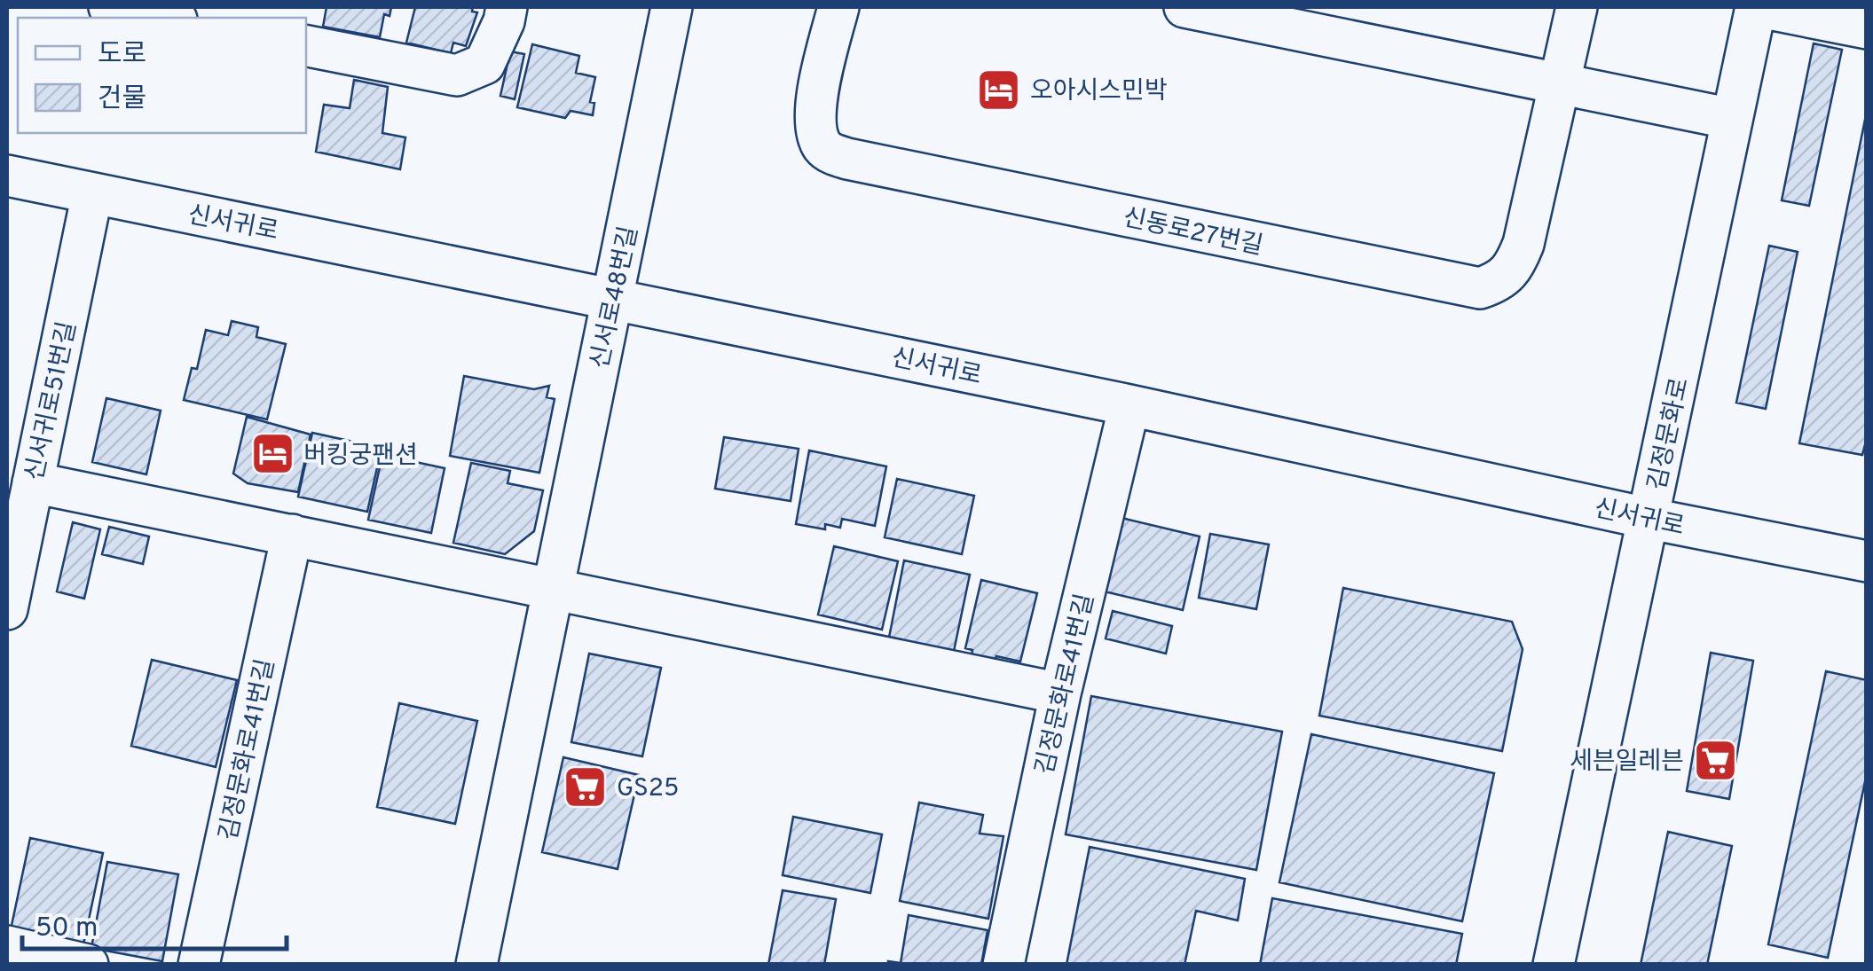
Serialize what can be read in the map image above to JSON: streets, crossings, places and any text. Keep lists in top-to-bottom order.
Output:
{
  "streets": {
    "street": [
      "신서귀로",
      "신동로27번길",
      "신서로48번길",
      "신서귀로51번길",
      "김정문화로",
      "김정문화로41번길"
    ]
  },
  "crossings": [
    ["신서귀로", "신서로48번길"],
    ["신서귀로", "신서귀로51번길"],
    ["신서귀로", "김정문화로"],
    ["신서귀로", "김정문화로41번길"]
  ],
  "places": {
    "hotel": ["오아시스민박", "버킹궁팬션"],
    "supermarket": ["세븐일레븐", "GS25"]
  },
  "legend": ["도로", "건물"],
  "scale_bar": "50 m"
}
